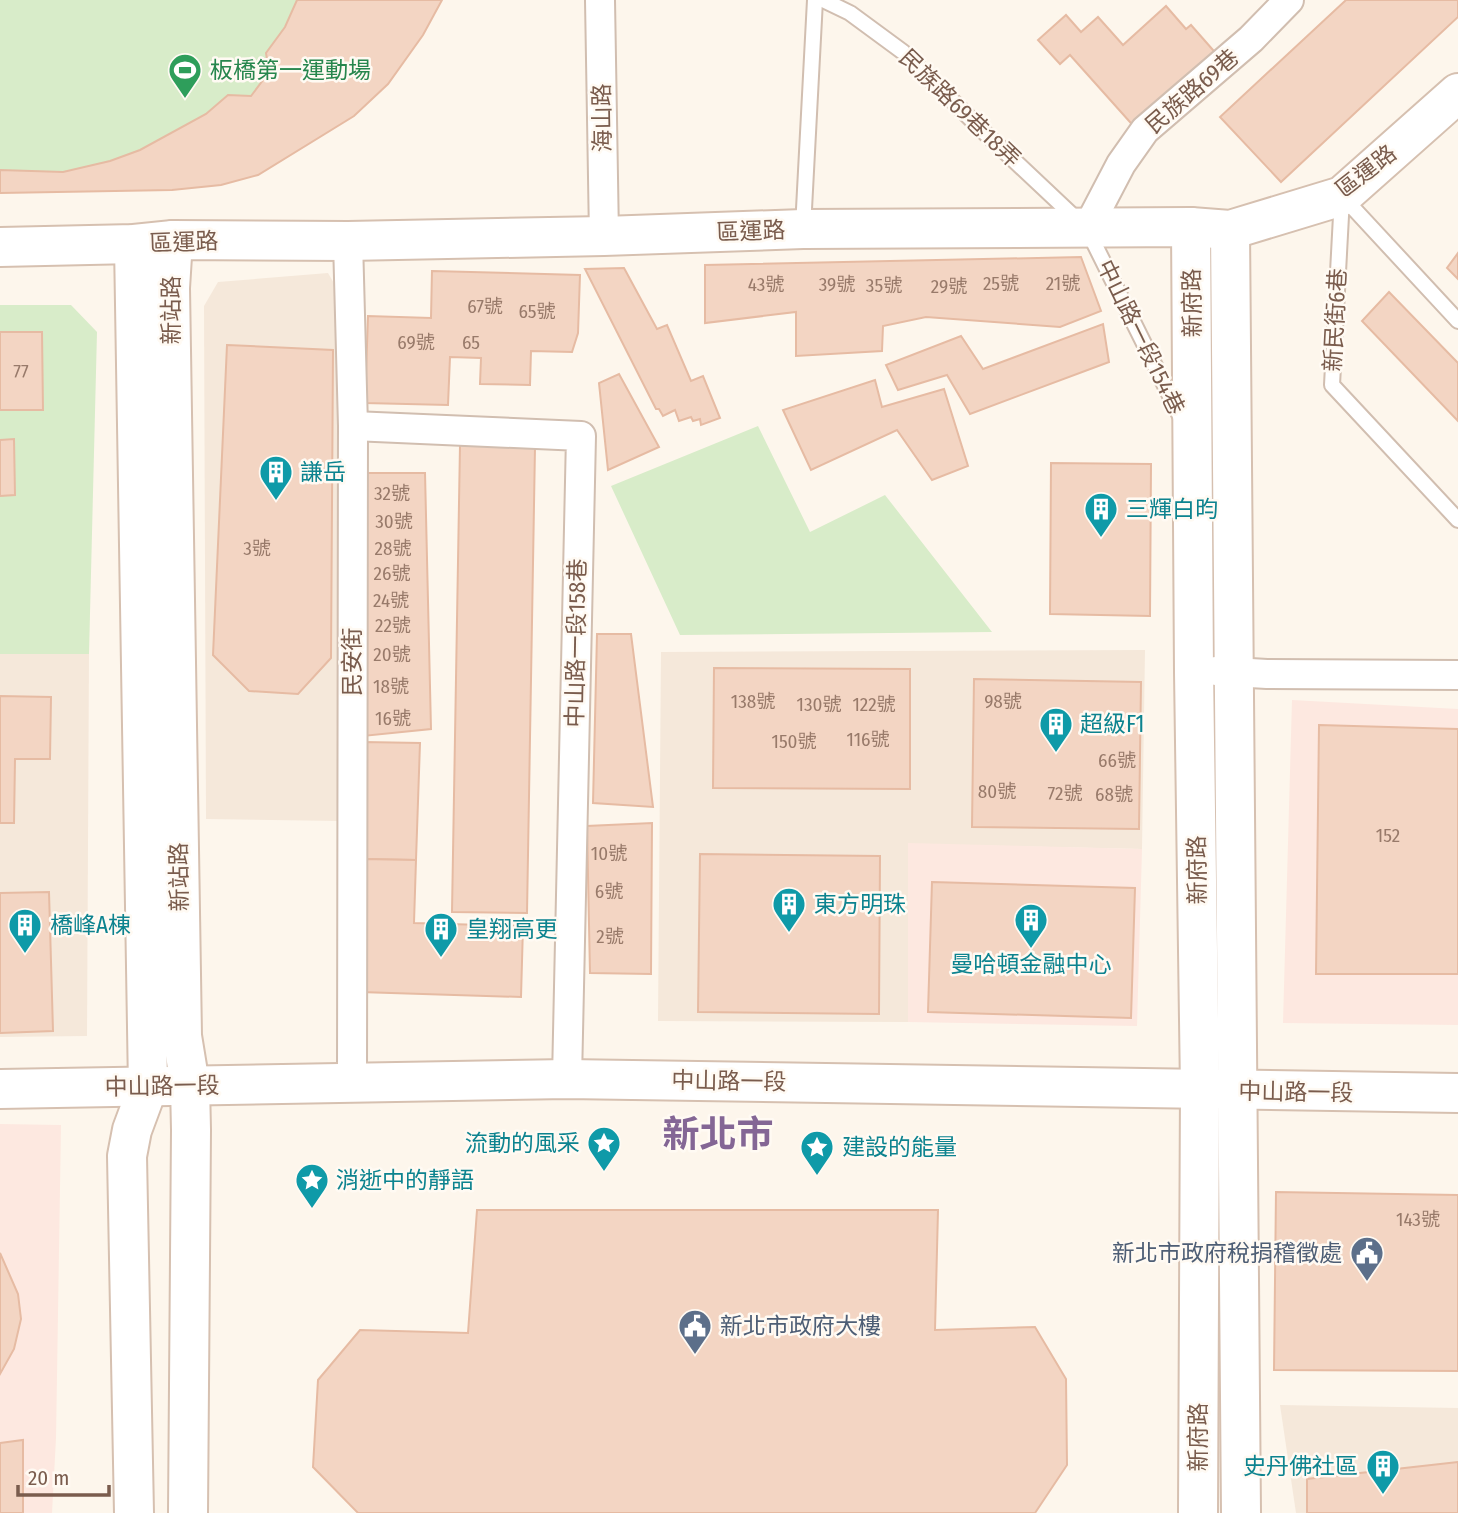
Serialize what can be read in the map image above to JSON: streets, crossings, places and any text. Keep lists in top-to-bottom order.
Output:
{
  "streets": {
    "street": [
      "民族路69巷",
      "海山路",
      "區運路",
      "新府路",
      "新站路",
      "中山路一段158巷",
      "民安街",
      "中山路一段"
    ],
    "lane": ["民族路69巷18弄", "新民街6巷", "中山路一段154巷"]
  },
  "crossings": [
    ["民族路69巷", "民族路69巷18弄"],
    ["民族路69巷", "區運路"],
    ["民族路69巷", "中山路一段154巷"],
    ["民族路69巷18弄", "區運路"],
    ["民族路69巷18弄", "中山路一段154巷"],
    ["海山路", "區運路"],
    ["區運路", "新府路"],
    ["區運路", "新站路"],
    ["區運路", "新民街6巷"],
    ["區運路", "中山路一段154巷"],
    ["區運路", "民安街"],
    ["新府路", "中山路一段154巷"],
    ["新府路", "中山路一段"],
    ["新站路", "中山路一段"],
    ["中山路一段158巷", "民安街"],
    ["中山路一段158巷", "中山路一段"],
    ["民安街", "中山路一段"]
  ],
  "districts": ["新北市"],
  "places": {
    "sports": ["板橋第一運動場"],
    "building": [
      "謙岳",
      "三輝白昀",
      "超級F1",
      "東方明珠",
      "曼哈頓金融中心",
      "橋峰A棟",
      "皇翔高更",
      "史丹佛社區"
    ],
    "place": ["流動的風采", "建設的能量", "消逝中的靜語"],
    "public building": ["新北市政府稅捐稽徵處", "新北市政府大樓"]
  },
  "house_numbers": [
    "25號",
    "21號",
    "43號",
    "39號",
    "35號",
    "29號",
    "67號",
    "65號",
    "69號",
    "65",
    "77",
    "32號",
    "30號",
    "3號",
    "28號",
    "26號",
    "24號",
    "22號",
    "20號",
    "18號",
    "138號",
    "98號",
    "130號",
    "122號",
    "16號",
    "116號",
    "150號",
    "66號",
    "80號",
    "72號",
    "68號",
    "152",
    "10號",
    "6號",
    "2號",
    "143號"
  ],
  "scale_bar": "20 m"
}
